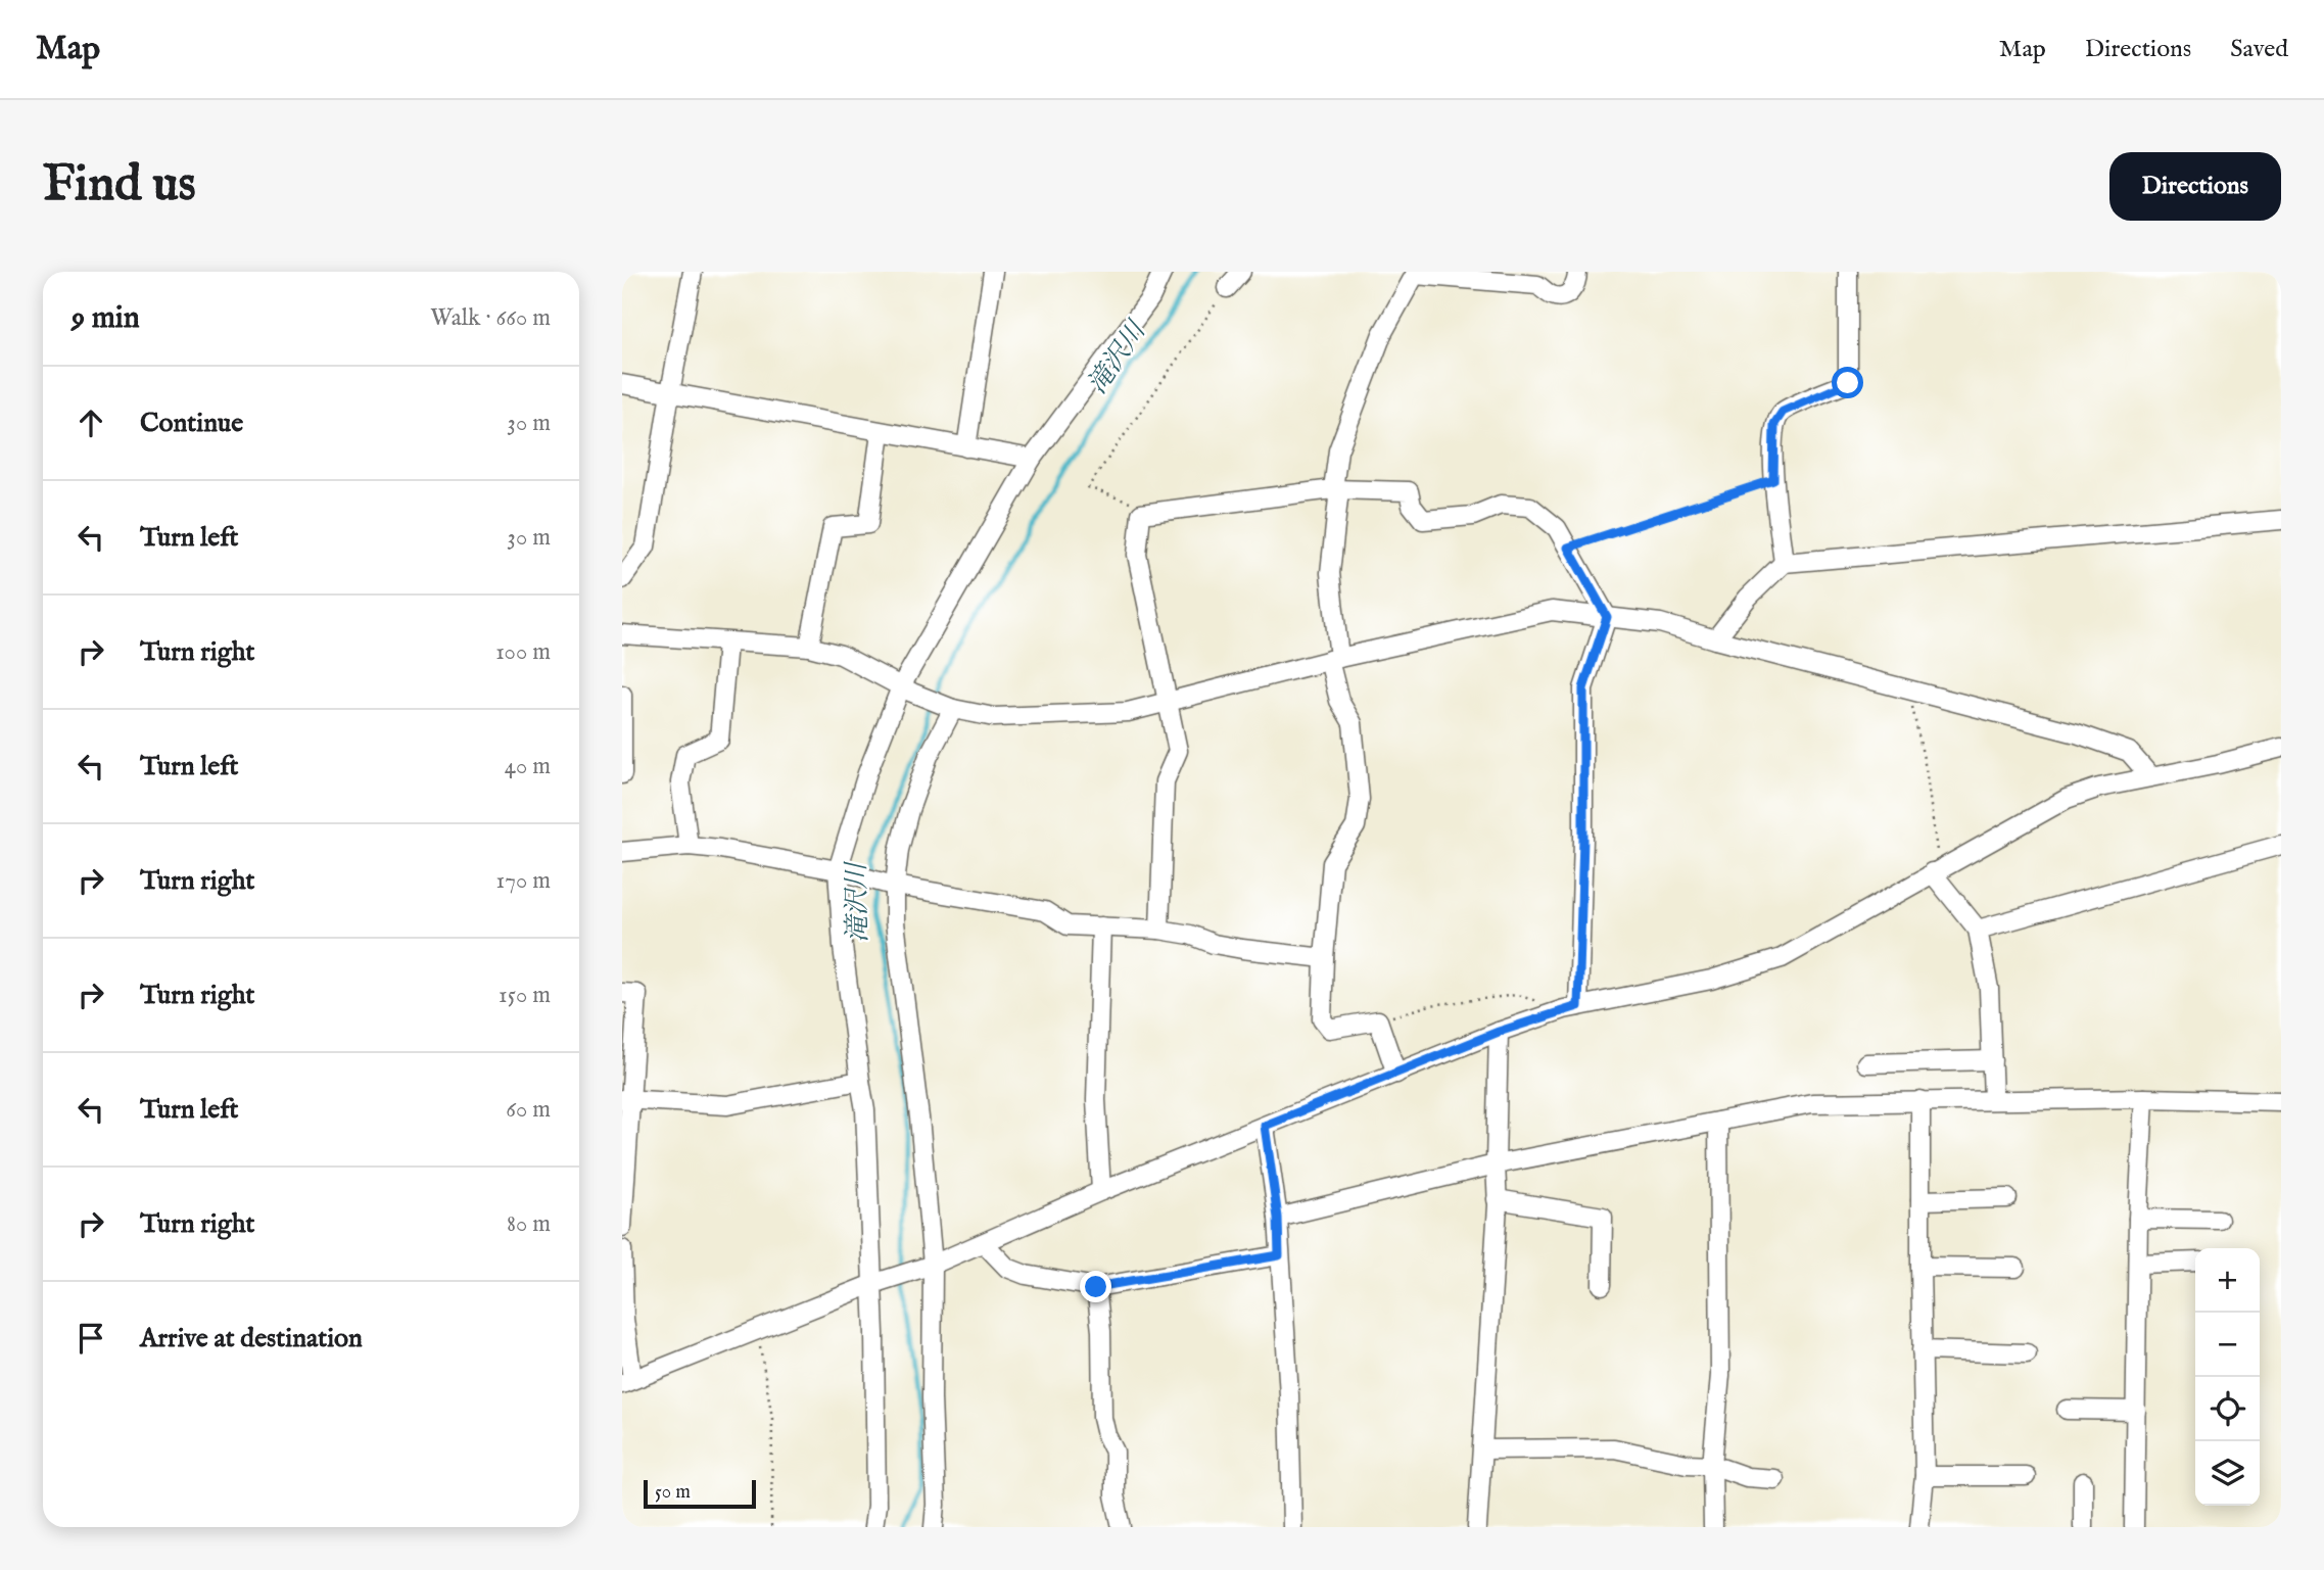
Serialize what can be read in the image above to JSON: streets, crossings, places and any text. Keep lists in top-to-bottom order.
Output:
{
  "water": ["滝沢川"],
  "scale_bar": "50 m",
  "page": {
    "header": "Map",
    "nav": ["Map", "Directions", "Saved"],
    "buttons": "Directions",
    "title": "Find us",
    "heading": ["9 min", "Walk · 660 m"],
    "list": [
      ["Continue", "30 m"],
      ["Turn left", "30 m"],
      ["Turn right", "100 m"],
      ["Turn left", "40 m"],
      ["Turn right", "170 m"],
      ["Turn right", "150 m"],
      ["Turn left", "60 m"],
      ["Turn right", "80 m"],
      "Arrive at destination"
    ],
    "map_buttons": ["+", "−"],
    "scale": "50 m"
  }
}
